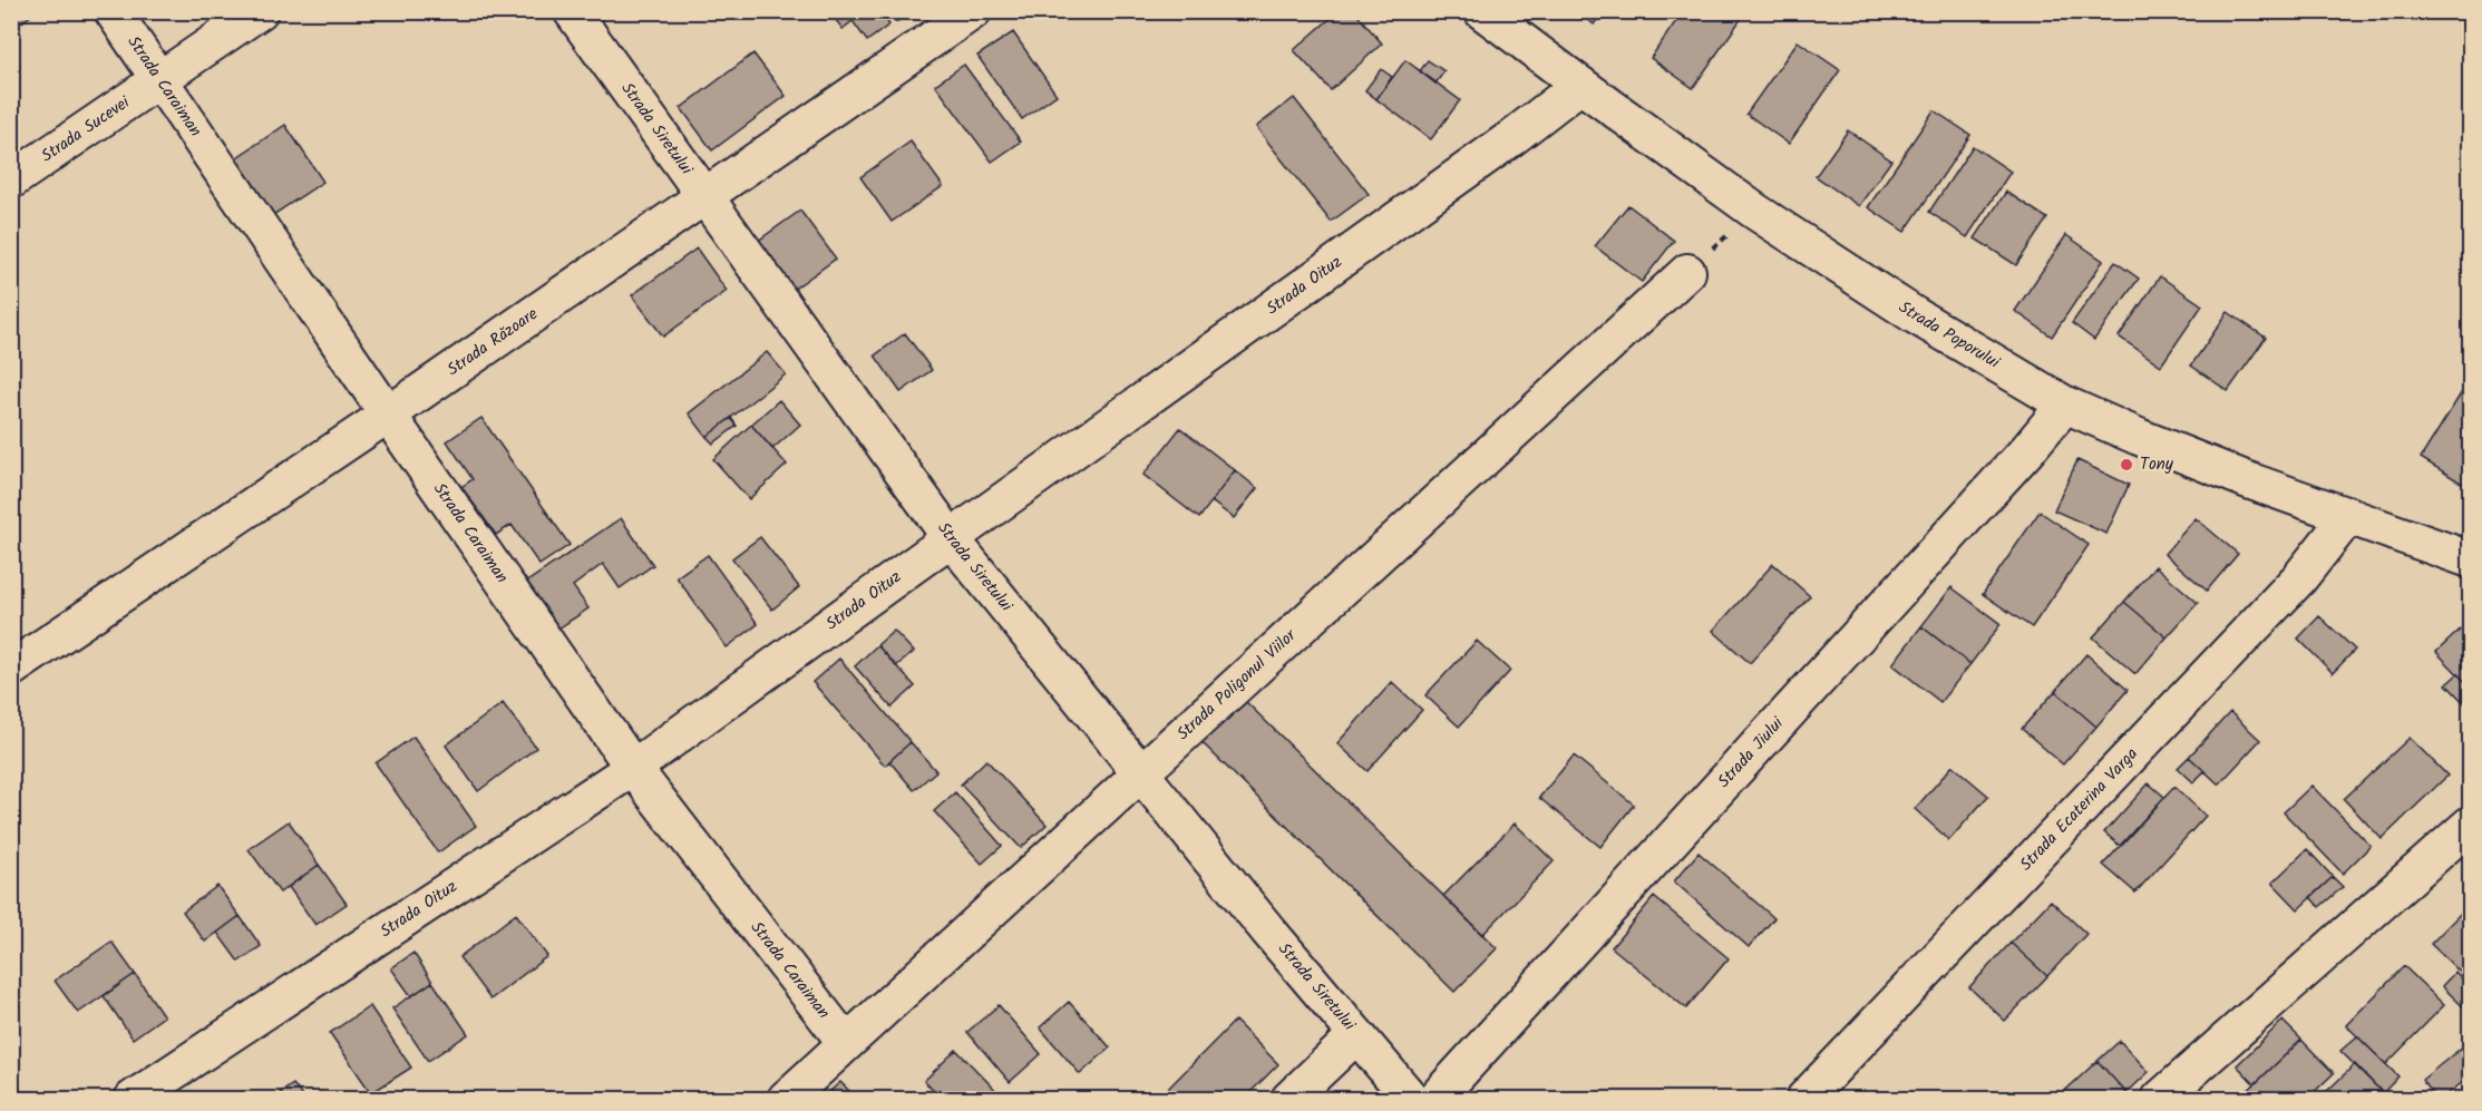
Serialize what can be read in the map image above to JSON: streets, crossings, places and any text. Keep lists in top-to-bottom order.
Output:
{
  "streets": {
    "street": [
      "Strada Caraiman",
      "Strada Sucevei",
      "Strada Siretului",
      "Strada Oituz",
      "Strada Poporului",
      "Strada Răzoare",
      "Strada Poligonul Viilor",
      "Strada Jiului",
      "Strada Ecaterina Varga"
    ]
  },
  "crossings": [
    ["Strada Caraiman", "Strada Sucevei"],
    ["Strada Caraiman", "Strada Oituz"],
    ["Strada Caraiman", "Strada Răzoare"],
    ["Strada Caraiman", "Strada Poligonul Viilor"],
    ["Strada Siretului", "Strada Oituz"],
    ["Strada Siretului", "Strada Răzoare"],
    ["Strada Siretului", "Strada Poligonul Viilor"],
    ["Strada Oituz", "Strada Poporului"],
    ["Strada Poporului", "Strada Jiului"],
    ["Strada Poporului", "Strada Ecaterina Varga"]
  ],
  "places": ["Tony"]
}
